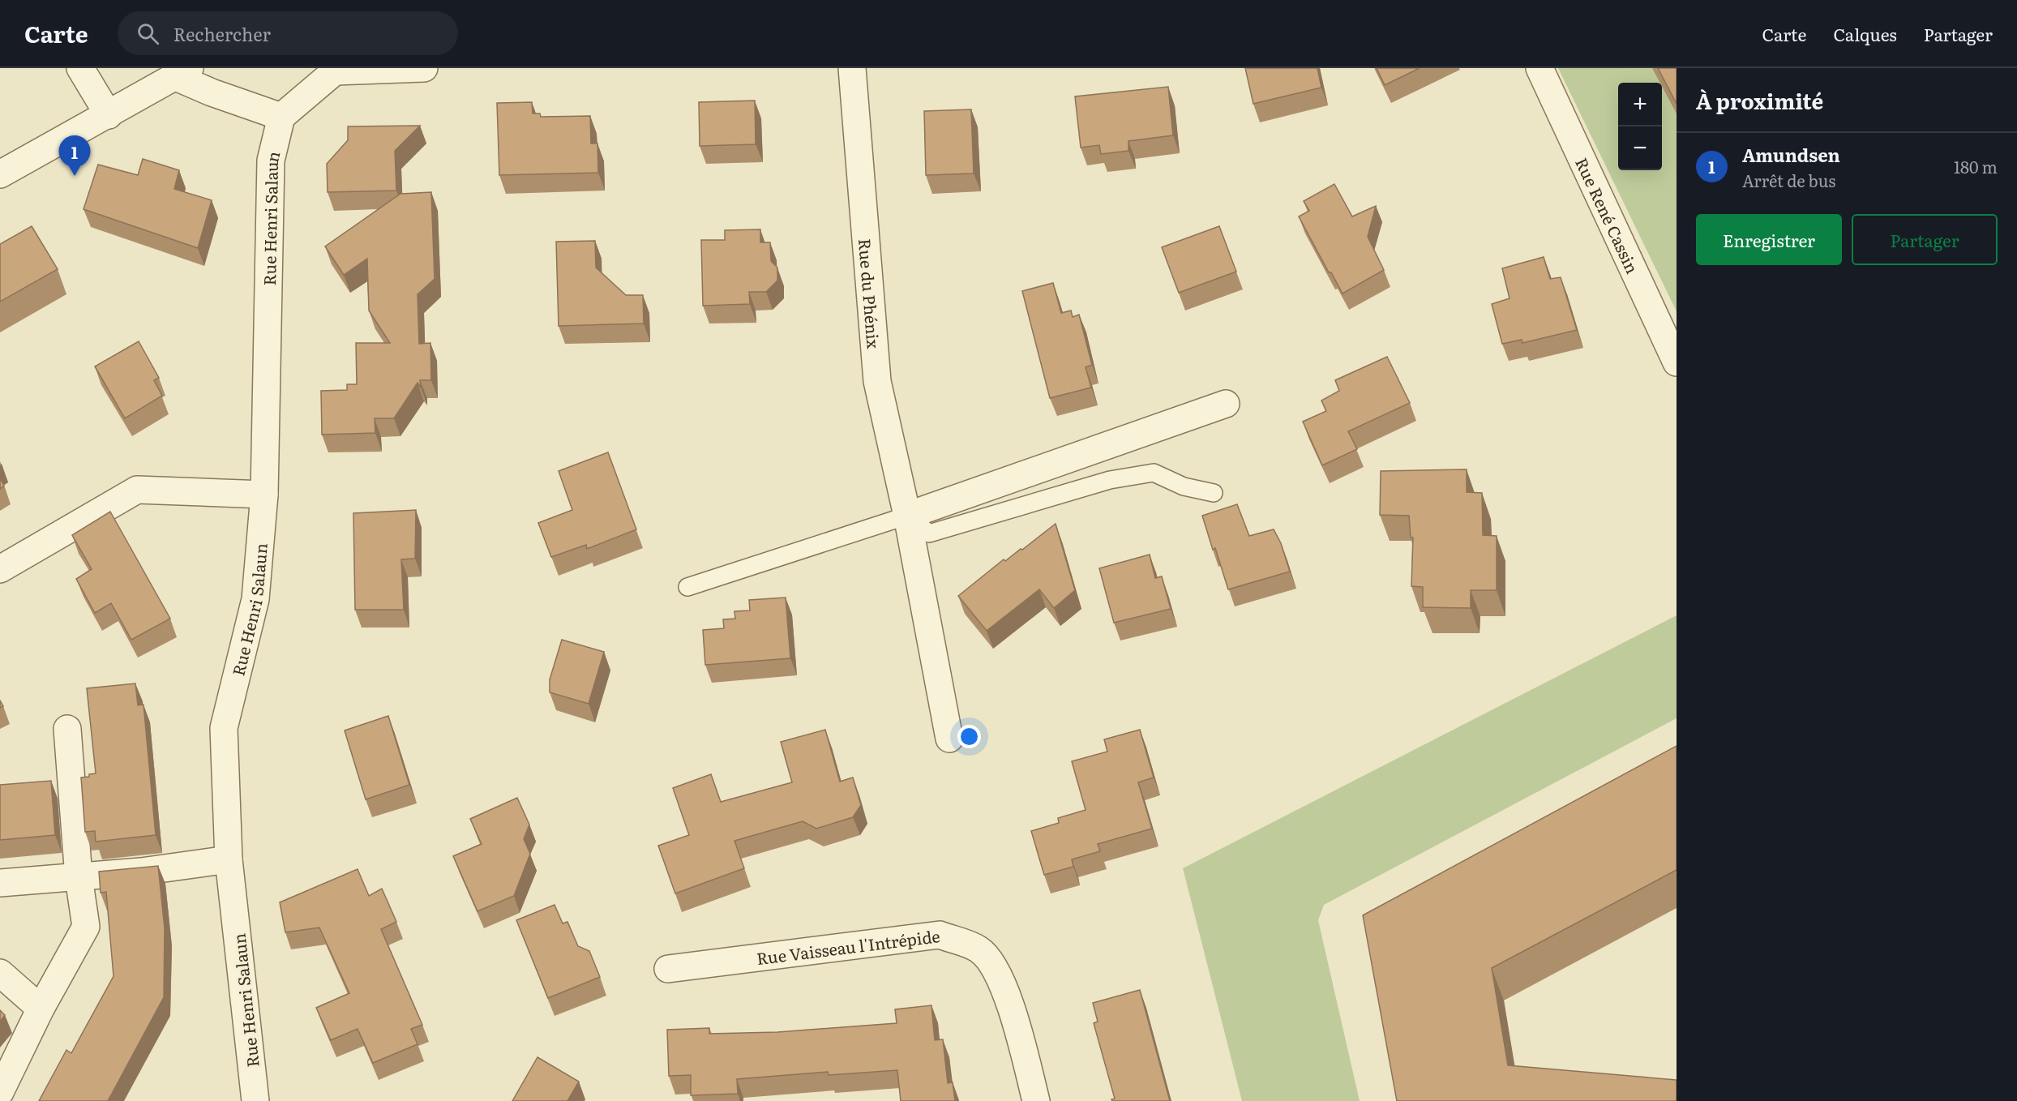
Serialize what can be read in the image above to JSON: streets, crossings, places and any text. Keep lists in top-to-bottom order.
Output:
{
  "streets": {
    "street": [
      "Rue René Cassin",
      "Rue Henri Salaun",
      "Rue du Phénix",
      "Rue Vaisseau l'Intrépide"
    ]
  },
  "page": {
    "header": "Carte",
    "search": "Rechercher",
    "nav": ["Carte", "Calques", "Partager"],
    "heading": "À proximité",
    "map_buttons": ["+", "−"],
    "list": [
      {
        "mark": "1",
        "name": "Amundsen",
        "note": "Arrêt de bus",
        "value": "180 m"
      }
    ],
    "pins": "1",
    "buttons": ["Enregistrer", "Partager"]
  }
}
